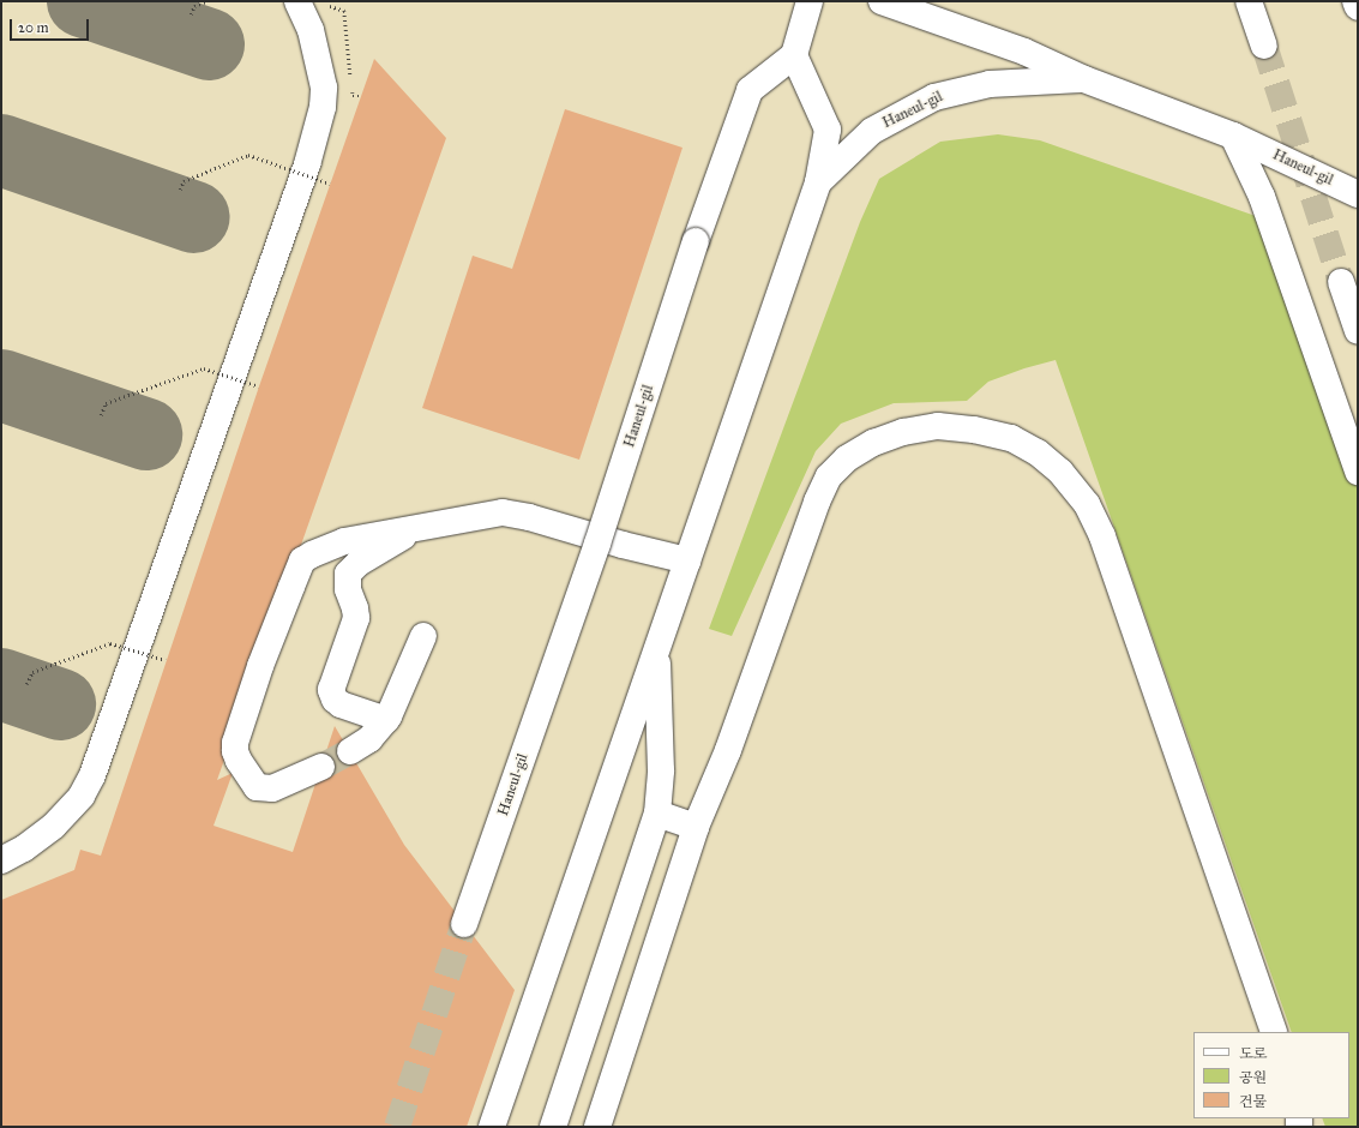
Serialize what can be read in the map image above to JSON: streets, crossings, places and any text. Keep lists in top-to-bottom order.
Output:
{
  "streets": {
    "lane": ["Haneul-gil"]
  },
  "legend": ["도로", "공원", "건물"],
  "scale_bar": "20 m"
}
